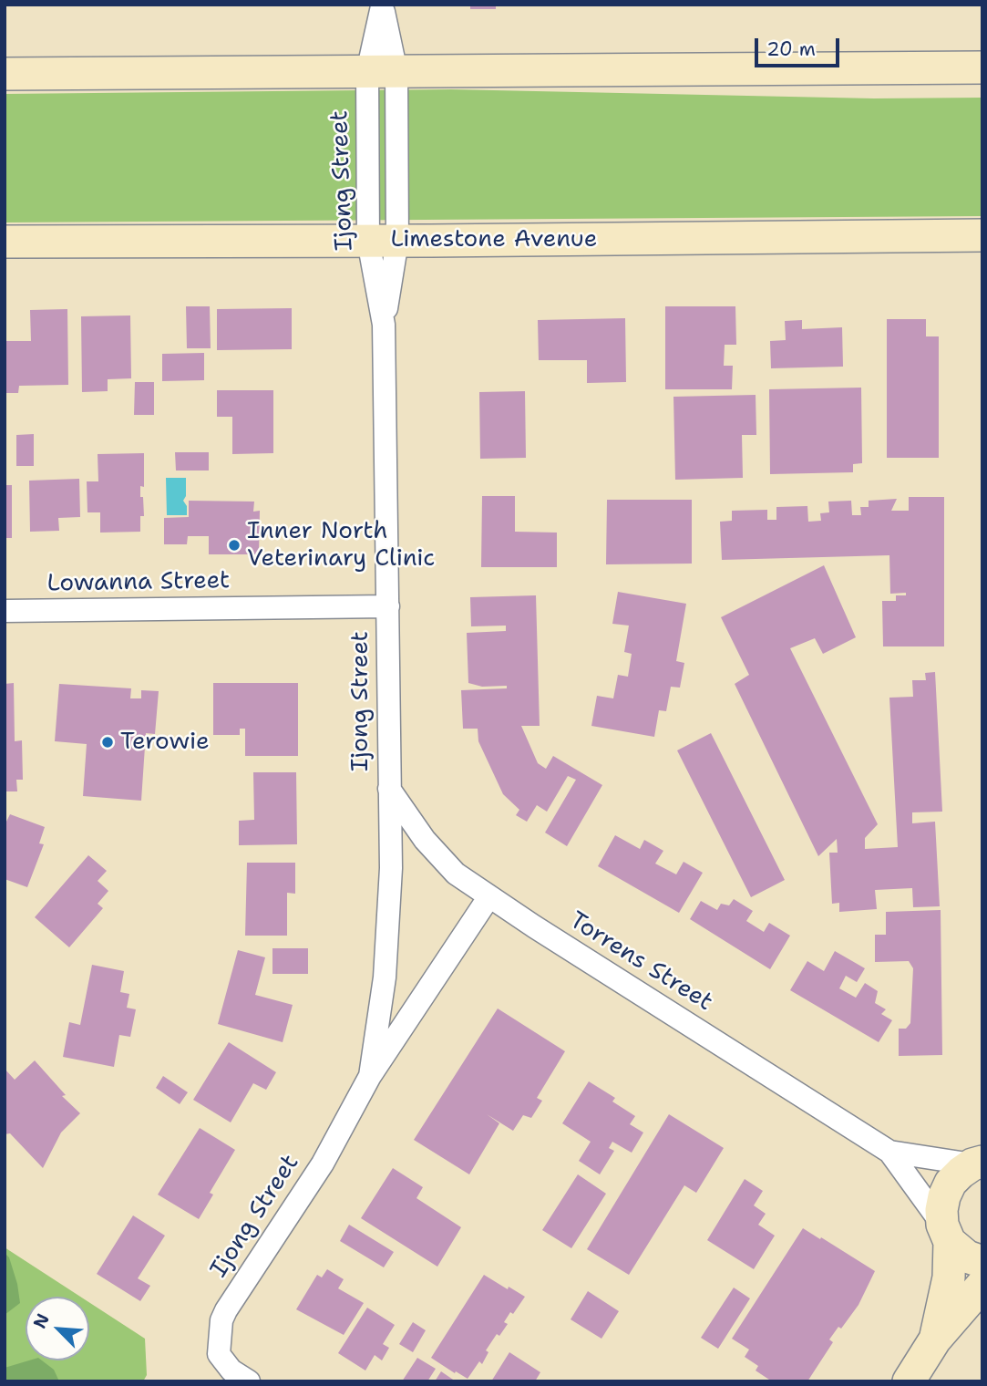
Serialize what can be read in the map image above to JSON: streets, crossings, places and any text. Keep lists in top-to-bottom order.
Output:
{
  "streets": {
    "main road": ["Limestone Avenue"],
    "street": ["Ijong Street", "Lowanna Street", "Torrens Street"]
  },
  "crossings": [
    ["Ijong Street", "Limestone Avenue"],
    ["Ijong Street", "Lowanna Street"],
    ["Ijong Street", "Torrens Street"]
  ],
  "places": ["Inner North Veterinary Clinic", "Terowie"],
  "scale_bar": "20 m",
  "north": "top left"
}
